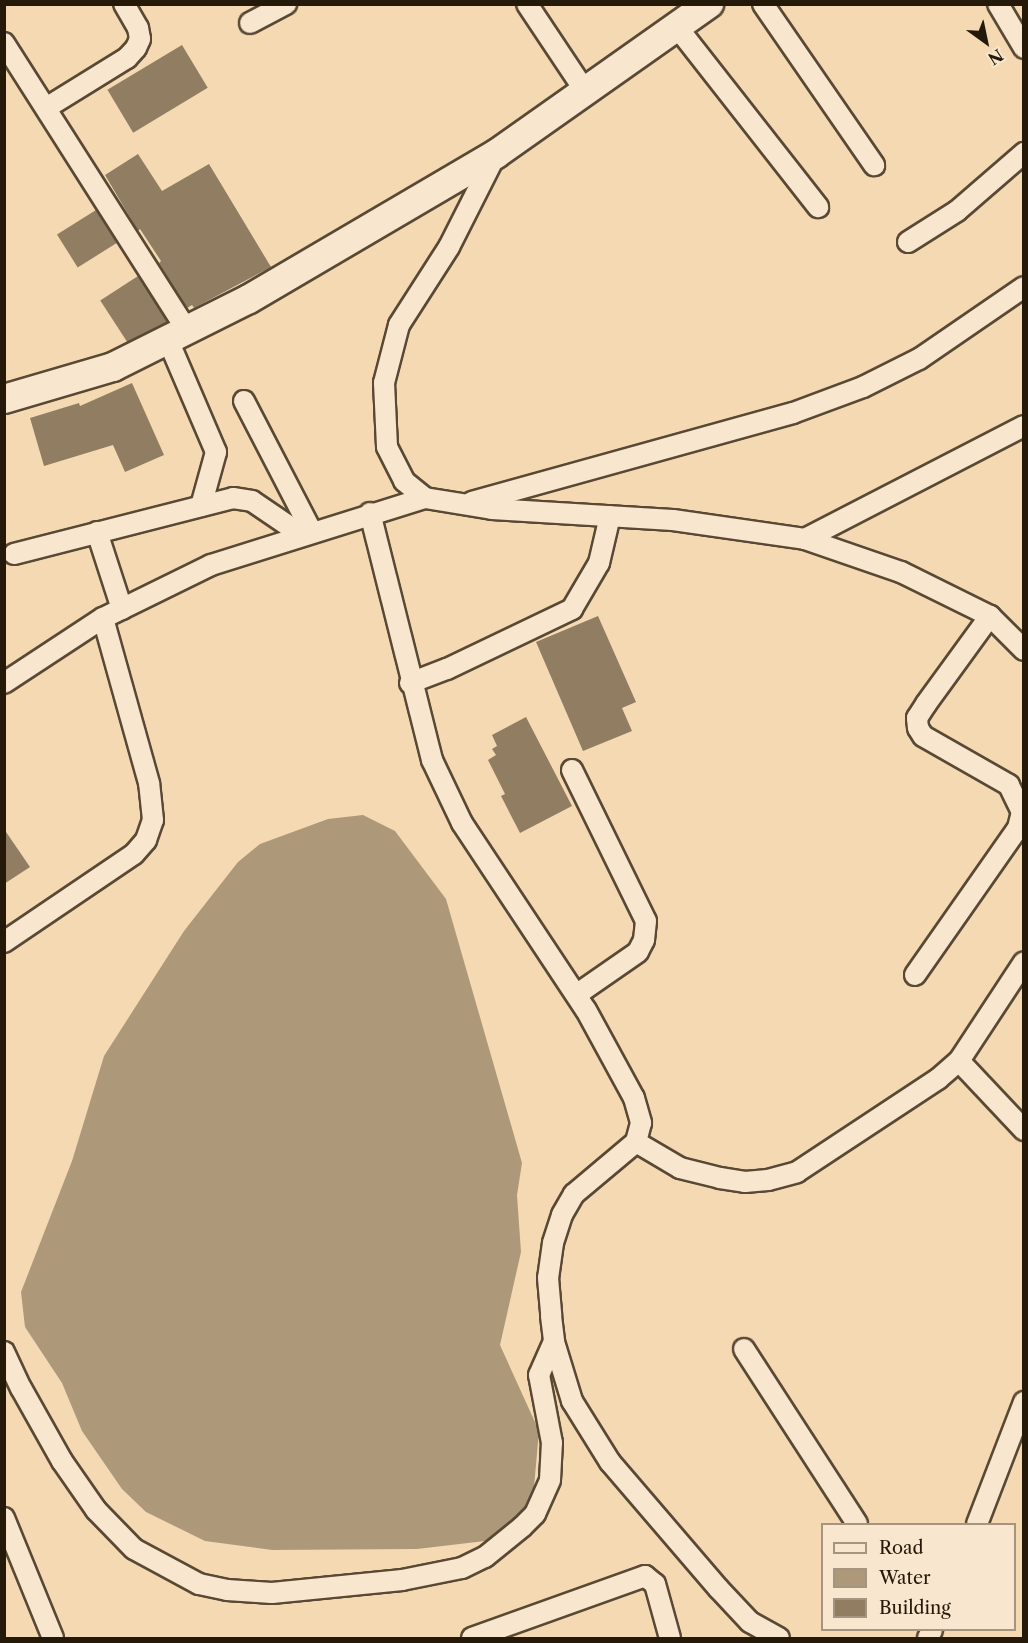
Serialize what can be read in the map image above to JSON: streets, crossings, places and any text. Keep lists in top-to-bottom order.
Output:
{
  "legend": ["Road", "Water", "Building"],
  "north": "bottom right"
}
